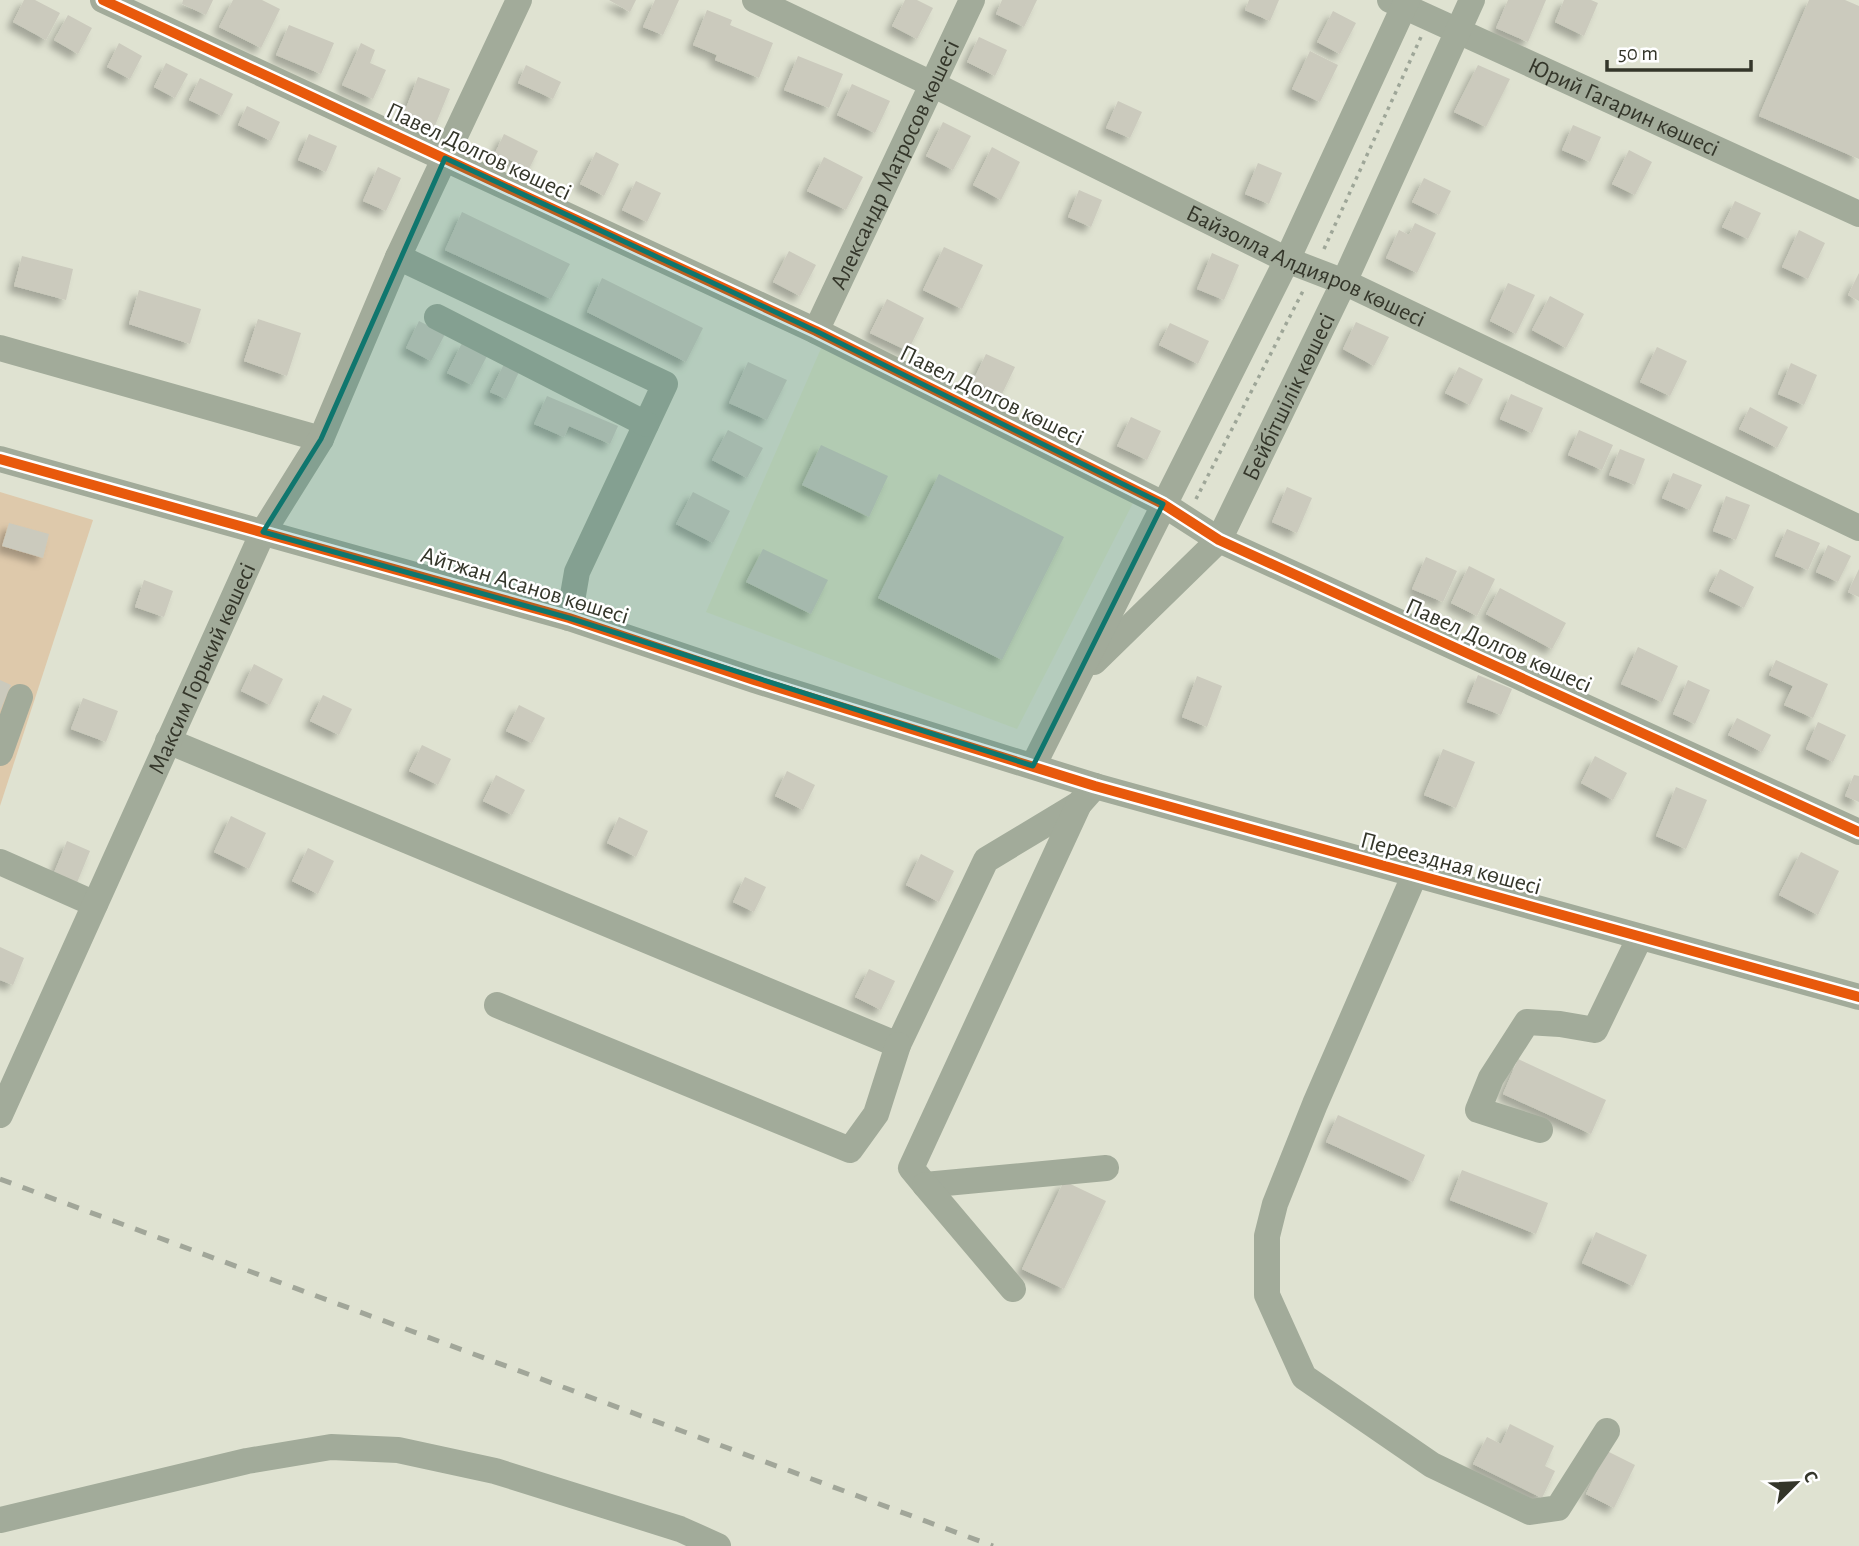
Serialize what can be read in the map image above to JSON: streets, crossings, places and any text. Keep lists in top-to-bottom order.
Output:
{
  "streets": {
    "street": [
      "Юрий Гагарин көшесі",
      "Павел Долгов көшесі",
      "Александр Матросов көшесі",
      "Байзолла Алдияров көшесі",
      "Бейбітшілік көшесі",
      "Айтжан Асанов көшесі",
      "Максим Горький көшесі",
      "Переездная көшесі"
    ]
  },
  "crossings": [
    ["Юрий Гагарин көшесі", "Бейбітшілік көшесі"],
    ["Павел Долгов көшесі", "Александр Матросов көшесі"],
    ["Павел Долгов көшесі", "Бейбітшілік көшесі"],
    ["Павел Долгов көшесі", "Максим Горький көшесі"],
    ["Александр Матросов көшесі", "Байзолла Алдияров көшесі"],
    ["Байзолла Алдияров көшесі", "Бейбітшілік көшесі"],
    ["Бейбітшілік көшесі", "Айтжан Асанов көшесі"],
    ["Бейбітшілік көшесі", "Переездная көшесі"],
    ["Айтжан Асанов көшесі", "Максим Горький көшесі"],
    ["Айтжан Асанов көшесі", "Переездная көшесі"]
  ],
  "scale_bar": "50 m",
  "north": "top right"
}
